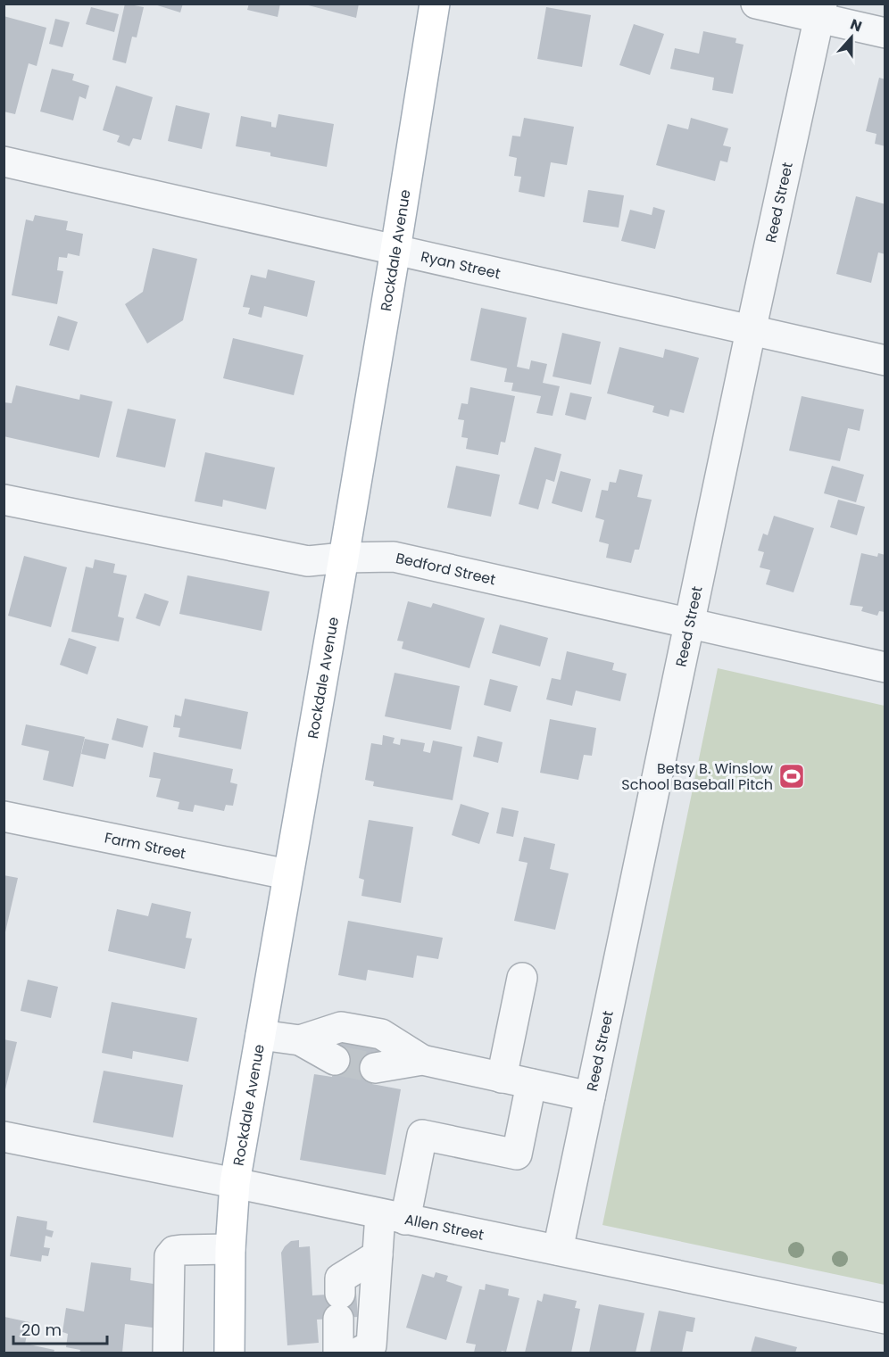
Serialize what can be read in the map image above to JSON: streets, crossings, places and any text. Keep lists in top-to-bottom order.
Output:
{
  "streets": {
    "main road": ["Rockdale Avenue"],
    "street": [
      "Reed Street",
      "Ryan Street",
      "Bedford Street",
      "Farm Street",
      "Allen Street"
    ]
  },
  "crossings": [
    ["Reed Street", "Ryan Street"],
    ["Reed Street", "Bedford Street"],
    ["Reed Street", "Allen Street"],
    ["Rockdale Avenue", "Ryan Street"],
    ["Rockdale Avenue", "Bedford Street"],
    ["Rockdale Avenue", "Farm Street"],
    ["Rockdale Avenue", "Allen Street"]
  ],
  "places": {
    "sports": ["Betsy B. Winslow School Baseball Pitch"]
  },
  "scale_bar": "20 m",
  "north": "top"
}
